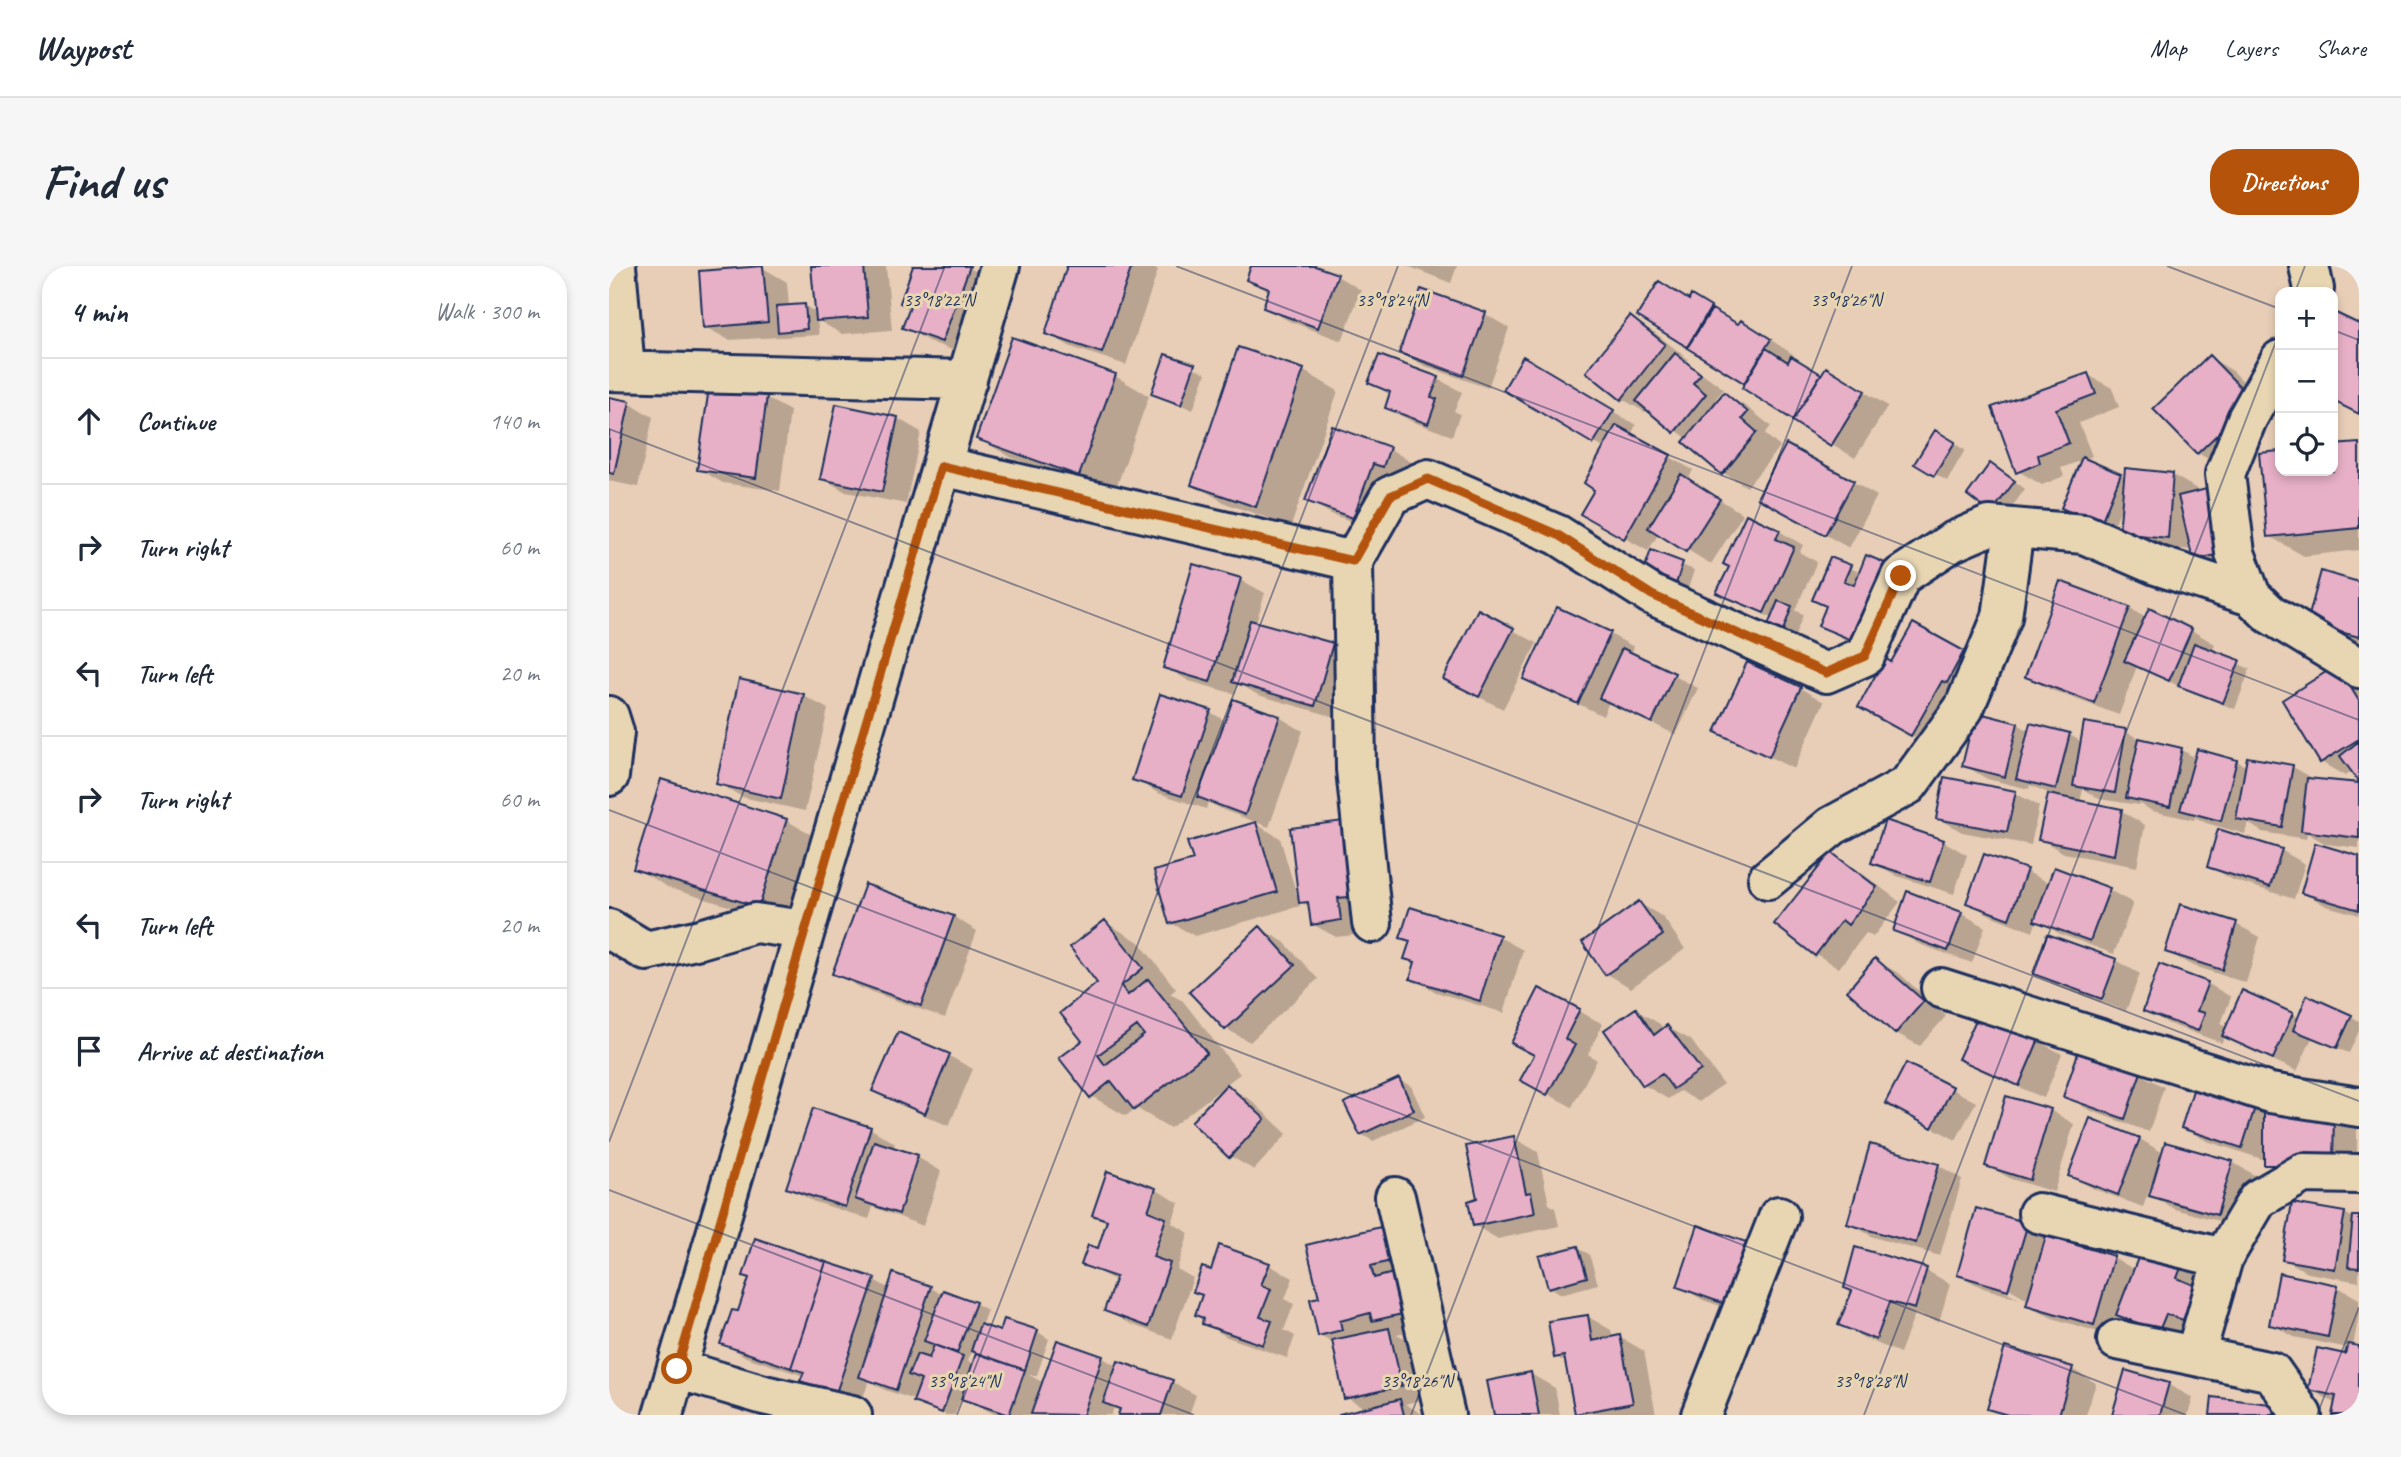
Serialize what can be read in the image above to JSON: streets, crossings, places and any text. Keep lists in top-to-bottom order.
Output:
{
  "page": {
    "header": "Waypost",
    "nav": ["Map", "Layers", "Share"],
    "buttons": "Directions",
    "title": "Find us",
    "heading": ["4 min", "Walk · 300 m"],
    "map_buttons": ["+", "−"],
    "list": [
      ["Continue", "140 m"],
      ["Turn right", "60 m"],
      ["Turn left", "20 m"],
      ["Turn right", "60 m"],
      ["Turn left", "20 m"],
      "Arrive at destination"
    ]
  },
  "coordinates": [
    "33°18'22\"N",
    "33°18'24\"N",
    "33°18'26\"N",
    "33°18'28\"N"
  ]
}
